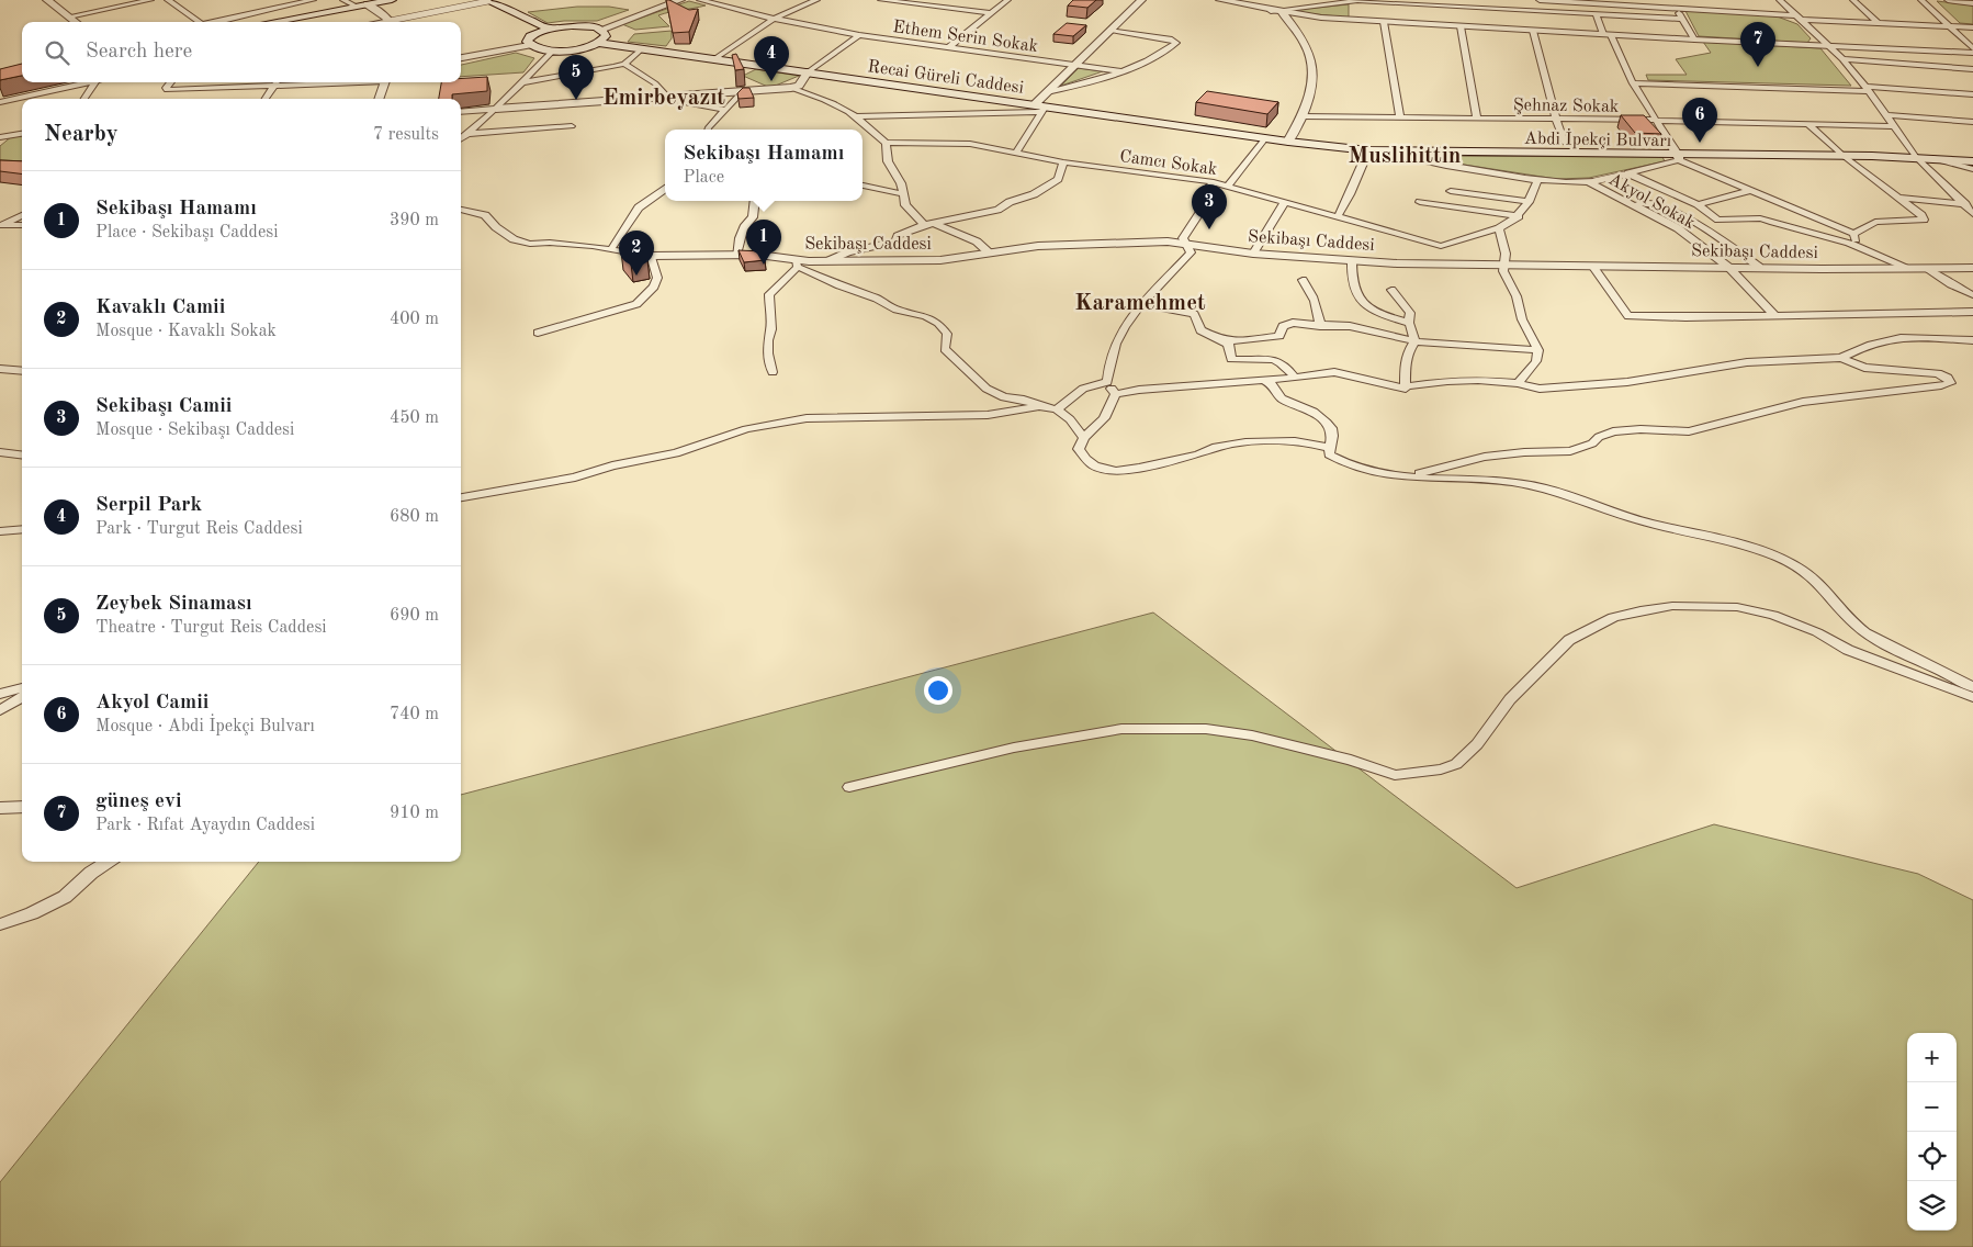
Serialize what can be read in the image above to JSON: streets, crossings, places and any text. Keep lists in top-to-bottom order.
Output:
{
  "streets": {
    "main road": ["Recai Güreli Caddesi", "Abdi İpekçi Bulvarı"],
    "street": [
      "Ethem Serin Sokak",
      "Şehnaz Sokak",
      "Camcı Sokak",
      "Akyol Sokak",
      "Sekibaşı Caddesi"
    ]
  },
  "crossings": [
    ["Recai Güreli Caddesi", "Abdi İpekçi Bulvarı"],
    ["Akyol Sokak", "Sekibaşı Caddesi"]
  ],
  "districts": ["Emirbeyazıt", "Muslihittin", "Karamehmet"],
  "page": {
    "pins": [
      "7",
      "4",
      "5",
      "6",
      "3",
      "1",
      "2"
    ],
    "search": "Search here",
    "heading": ["Nearby", "7 results"],
    "popup": ["Sekibaşı Hamamı", "Place"],
    "list": [
      {
        "mark": "1",
        "name": "Sekibaşı Hamamı",
        "note": "Place · Sekibaşı Caddesi",
        "value": "390 m"
      },
      {
        "mark": "2",
        "name": "Kavaklı Camii",
        "note": "Mosque · Kavaklı Sokak",
        "value": "400 m"
      },
      {
        "mark": "3",
        "name": "Sekibaşı Camii",
        "note": "Mosque · Sekibaşı Caddesi",
        "value": "450 m"
      },
      {
        "mark": "4",
        "name": "Serpil Park",
        "note": "Park · Turgut Reis Caddesi",
        "value": "680 m"
      },
      {
        "mark": "5",
        "name": "Zeybek Sinaması",
        "note": "Theatre · Turgut Reis Caddesi",
        "value": "690 m"
      },
      {
        "mark": "6",
        "name": "Akyol Camii",
        "note": "Mosque · Abdi İpekçi Bulvarı",
        "value": "740 m"
      },
      {
        "mark": "7",
        "name": "güneş evi",
        "note": "Park · Rıfat Ayaydın Caddesi",
        "value": "910 m"
      }
    ],
    "map_buttons": ["+", "−"]
  }
}
